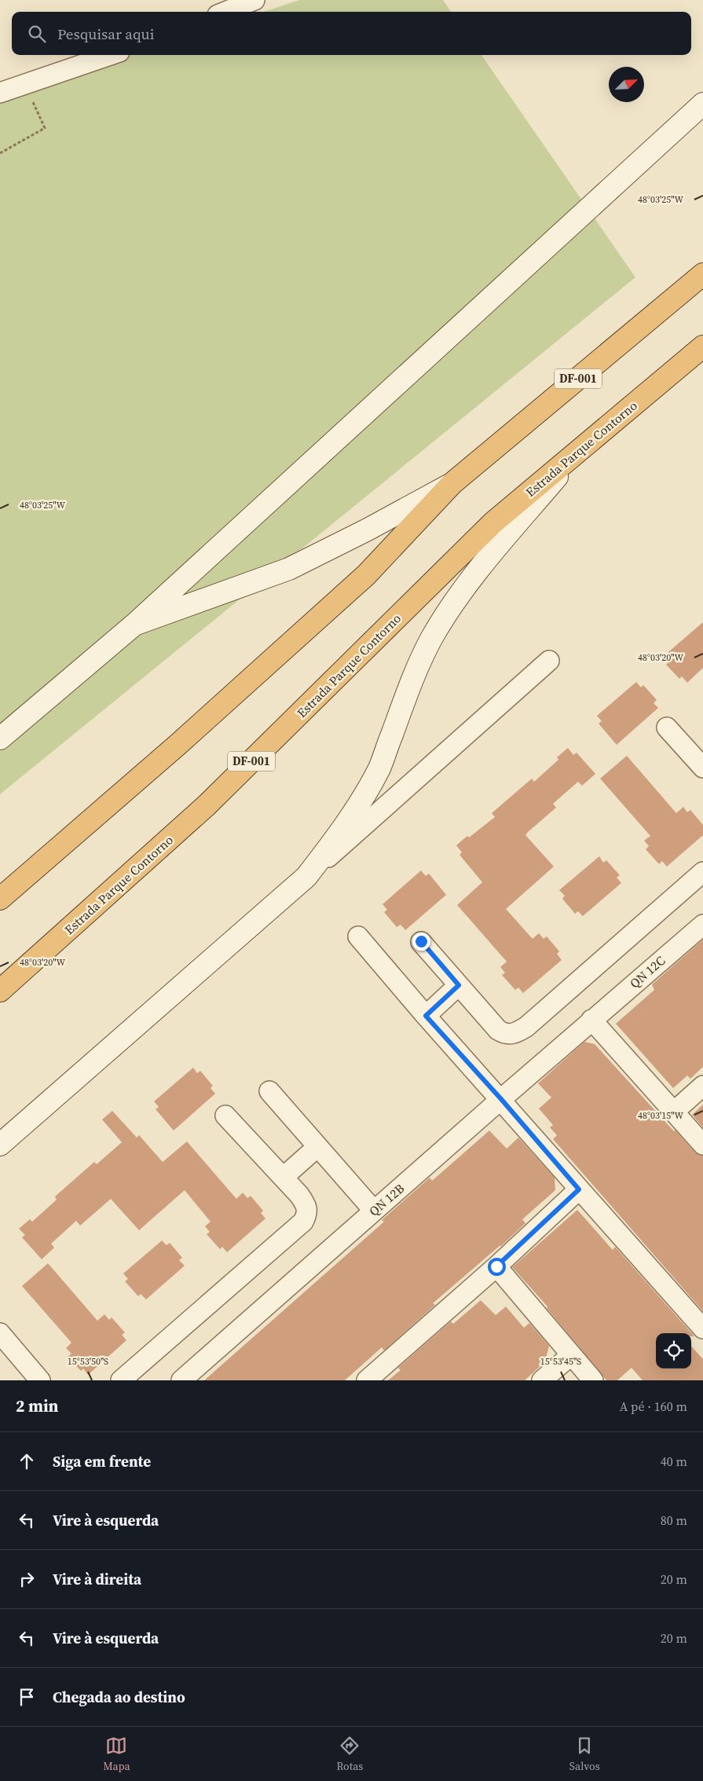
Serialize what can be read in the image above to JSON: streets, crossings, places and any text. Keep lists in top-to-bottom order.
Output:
{
  "streets": {
    "highway": ["DF-001", "Estrada Parque Contorno"],
    "street": ["QN 12C", "QN 12B"]
  },
  "crossings": [
    ["QN 12C", "QN 12B"]
  ],
  "north": "top right",
  "page": {
    "search": "Pesquisar aqui",
    "heading": ["2 min", "A pé · 160 m"],
    "list": [
      ["Siga em frente", "40 m"],
      ["Vire à esquerda", "80 m"],
      ["Vire à direita", "20 m"],
      ["Vire à esquerda", "20 m"],
      "Chegada ao destino"
    ],
    "nav": ["Mapa", "Rotas", "Salvos"]
  },
  "coordinates": [
    "48°03'25\"W",
    "48°03'20\"W",
    "48°03'15\"W",
    "15°53'50\"S",
    "15°53'45\"S"
  ]
}
